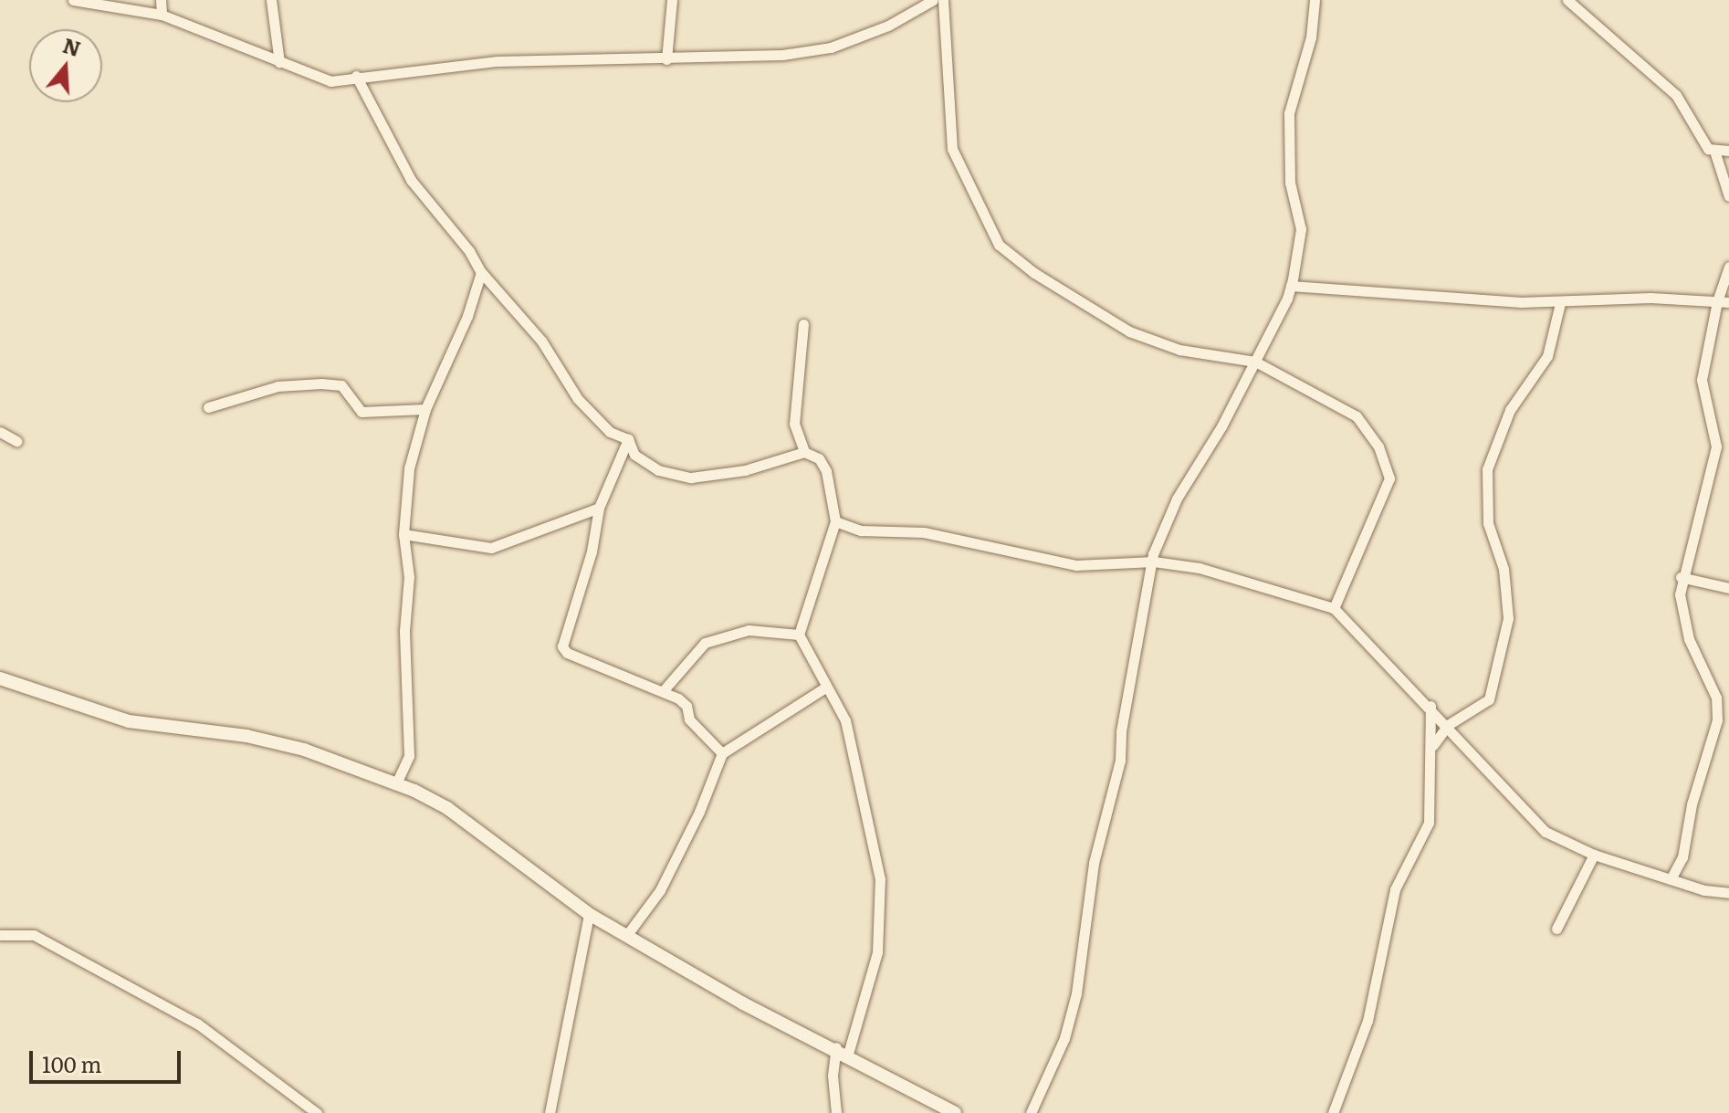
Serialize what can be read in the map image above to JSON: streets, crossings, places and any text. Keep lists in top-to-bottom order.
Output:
{
  "scale_bar": "100 m",
  "north": "top"
}
